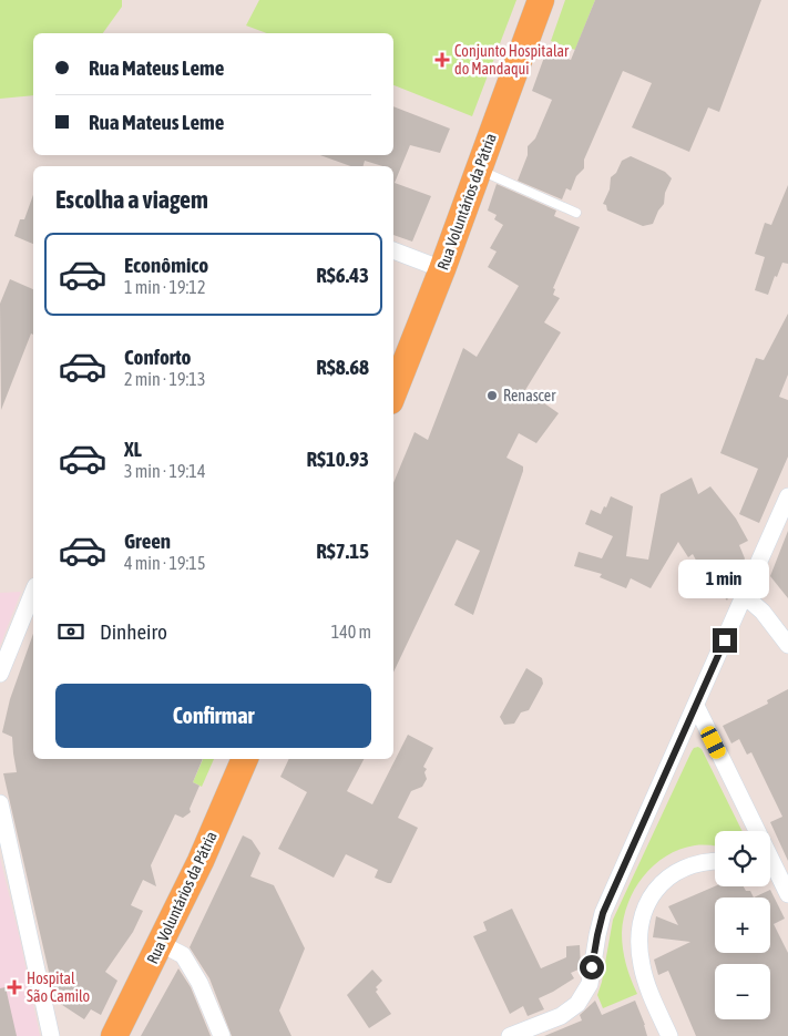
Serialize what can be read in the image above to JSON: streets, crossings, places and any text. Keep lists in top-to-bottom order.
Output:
{
  "streets": {
    "main road": ["Rua Voluntários da Pátria"]
  },
  "places": {
    "health": ["Conjunto Hospitalar do Mandaqui", "Hospital São Camilo"],
    "other": ["Renascer"]
  },
  "page": {
    "banner": ["Rua Mateus Leme", "Rua Mateus Leme"],
    "heading": "Escolha a viagem",
    "list": [
      {
        "name": "Econômico",
        "note": "1 min · 19:12",
        "value": "R$6.43"
      },
      {
        "name": "Conforto",
        "note": "2 min · 19:13",
        "value": "R$8.68"
      },
      {
        "name": "XL",
        "note": "3 min · 19:14",
        "value": "R$10.93"
      },
      {
        "name": "Green",
        "note": "4 min · 19:15",
        "value": "R$7.15"
      }
    ],
    "bubble": "1 min",
    "pay": ["Dinheiro", "140 m"],
    "buttons": "Confirmar",
    "map_buttons": ["+", "−"]
  }
}
